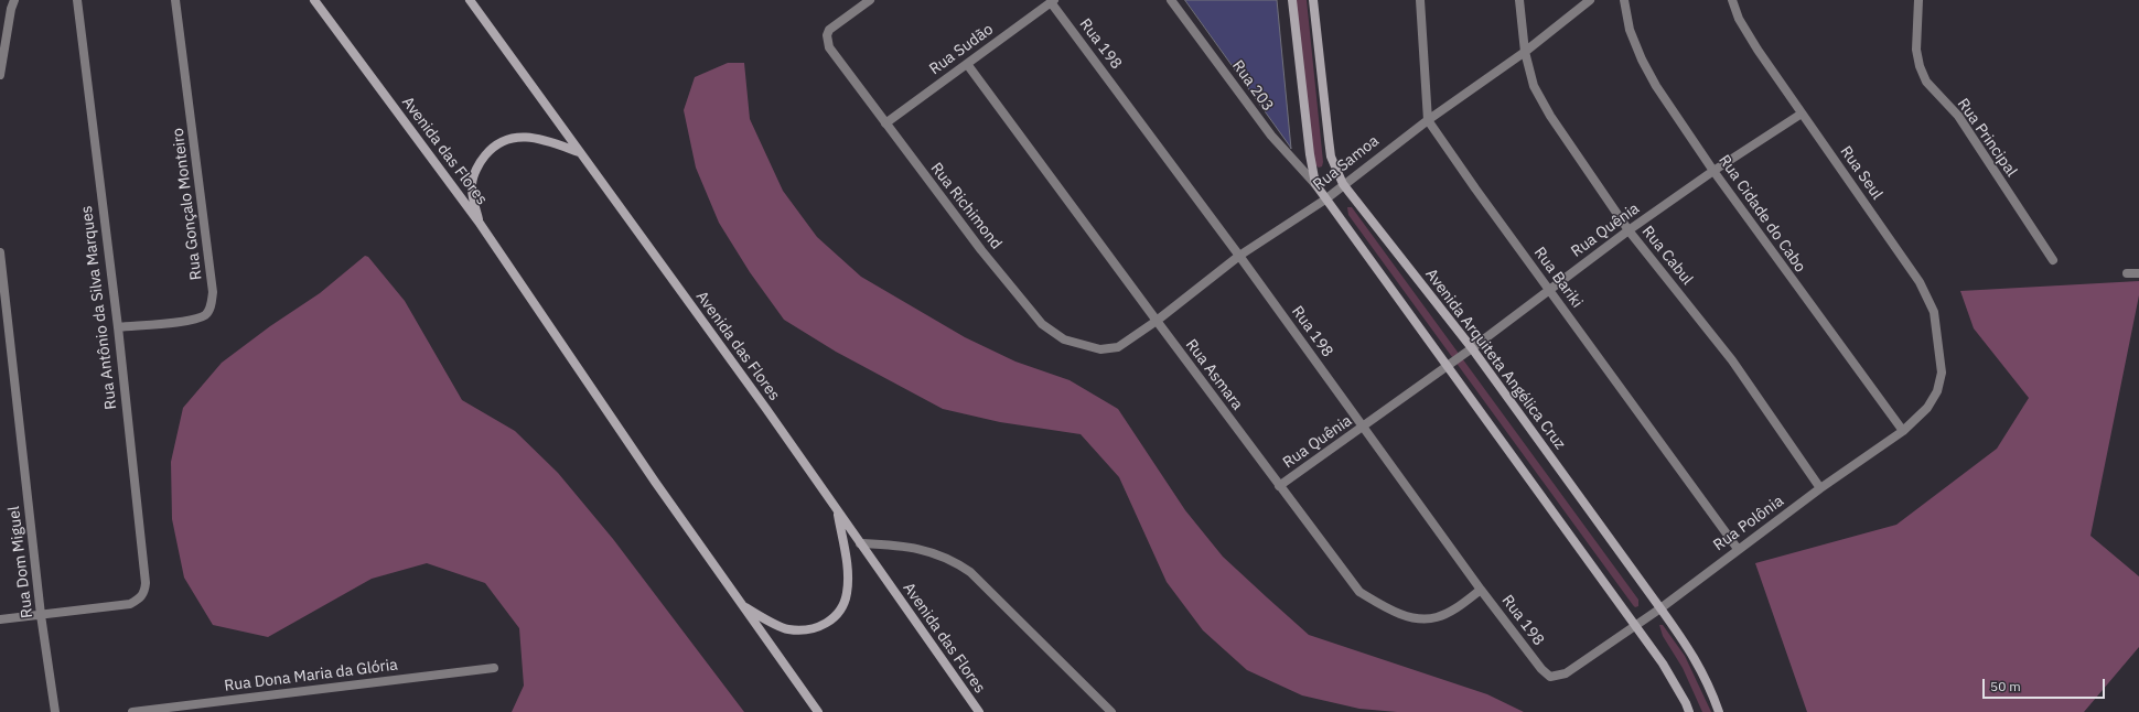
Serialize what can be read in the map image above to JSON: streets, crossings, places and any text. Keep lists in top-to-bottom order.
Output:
{
  "streets": {
    "main road": ["Avenida das Flores", "Avenida Arquiteta Angélica Cruz"],
    "street": [
      "Rua 198",
      "Rua Sudão",
      "Rua 203",
      "Rua Principal",
      "Rua Samoa",
      "Rua Seul",
      "Rua Gonçalo Monteiro",
      "Rua Richimond",
      "Rua Cidade do Cabo",
      "Rua Quênia",
      "Rua Cabul",
      "Rua Bariki",
      "Rua Antônio da Silva Marques",
      "Rua Asmara",
      "Rua Polônia",
      "Rua Dom Miguel",
      "Rua Dona Maria da Glória"
    ]
  },
  "crossings": [
    ["Rua 198", "Rua Sudão"],
    ["Rua 198", "Rua Samoa"],
    ["Rua 198", "Rua Quênia"],
    ["Rua 198", "Rua Asmara"],
    ["Rua 198", "Rua Polônia"],
    ["Rua Sudão", "Rua Richimond"],
    ["Rua Sudão", "Rua Asmara"],
    ["Rua Samoa", "Rua Richimond"],
    ["Rua Samoa", "Rua Cabul"],
    ["Rua Samoa", "Rua Bariki"],
    ["Rua Samoa", "Avenida Arquiteta Angélica Cruz"],
    ["Rua Samoa", "Rua Asmara"],
    ["Rua Seul", "Rua Quênia"],
    ["Rua Seul", "Rua Polônia"],
    ["Rua Gonçalo Monteiro", "Rua Antônio da Silva Marques"],
    ["Rua Cidade do Cabo", "Rua Quênia"],
    ["Rua Cidade do Cabo", "Rua Polônia"],
    ["Rua Quênia", "Rua Cabul"],
    ["Rua Quênia", "Rua Bariki"],
    ["Rua Quênia", "Avenida Arquiteta Angélica Cruz"],
    ["Rua Quênia", "Rua Asmara"],
    ["Rua Cabul", "Rua Polônia"],
    ["Rua Bariki", "Rua Polônia"],
    ["Rua Antônio da Silva Marques", "Rua Dom Miguel"],
    ["Avenida Arquiteta Angélica Cruz", "Rua Polônia"]
  ],
  "scale_bar": "50 m"
}
